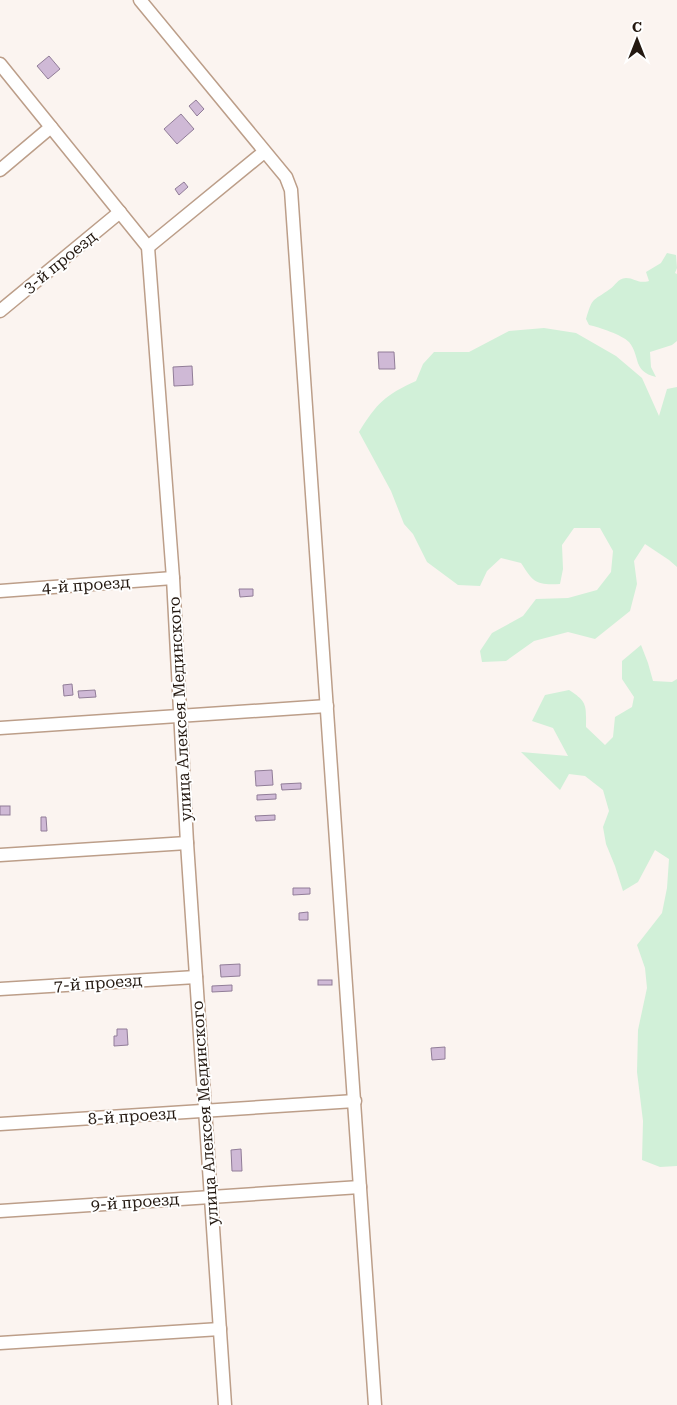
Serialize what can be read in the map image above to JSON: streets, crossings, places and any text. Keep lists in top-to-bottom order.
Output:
{
  "streets": {
    "street": [
      "3-й проезд",
      "4-й проезд",
      "улица Алексея Мединского",
      "7-й проезд",
      "8-й проезд",
      "9-й проезд"
    ]
  },
  "crossings": [
    ["4-й проезд", "улица Алексея Мединского"],
    ["улица Алексея Мединского", "7-й проезд"],
    ["улица Алексея Мединского", "8-й проезд"],
    ["улица Алексея Мединского", "9-й проезд"]
  ],
  "north": "top"
}
